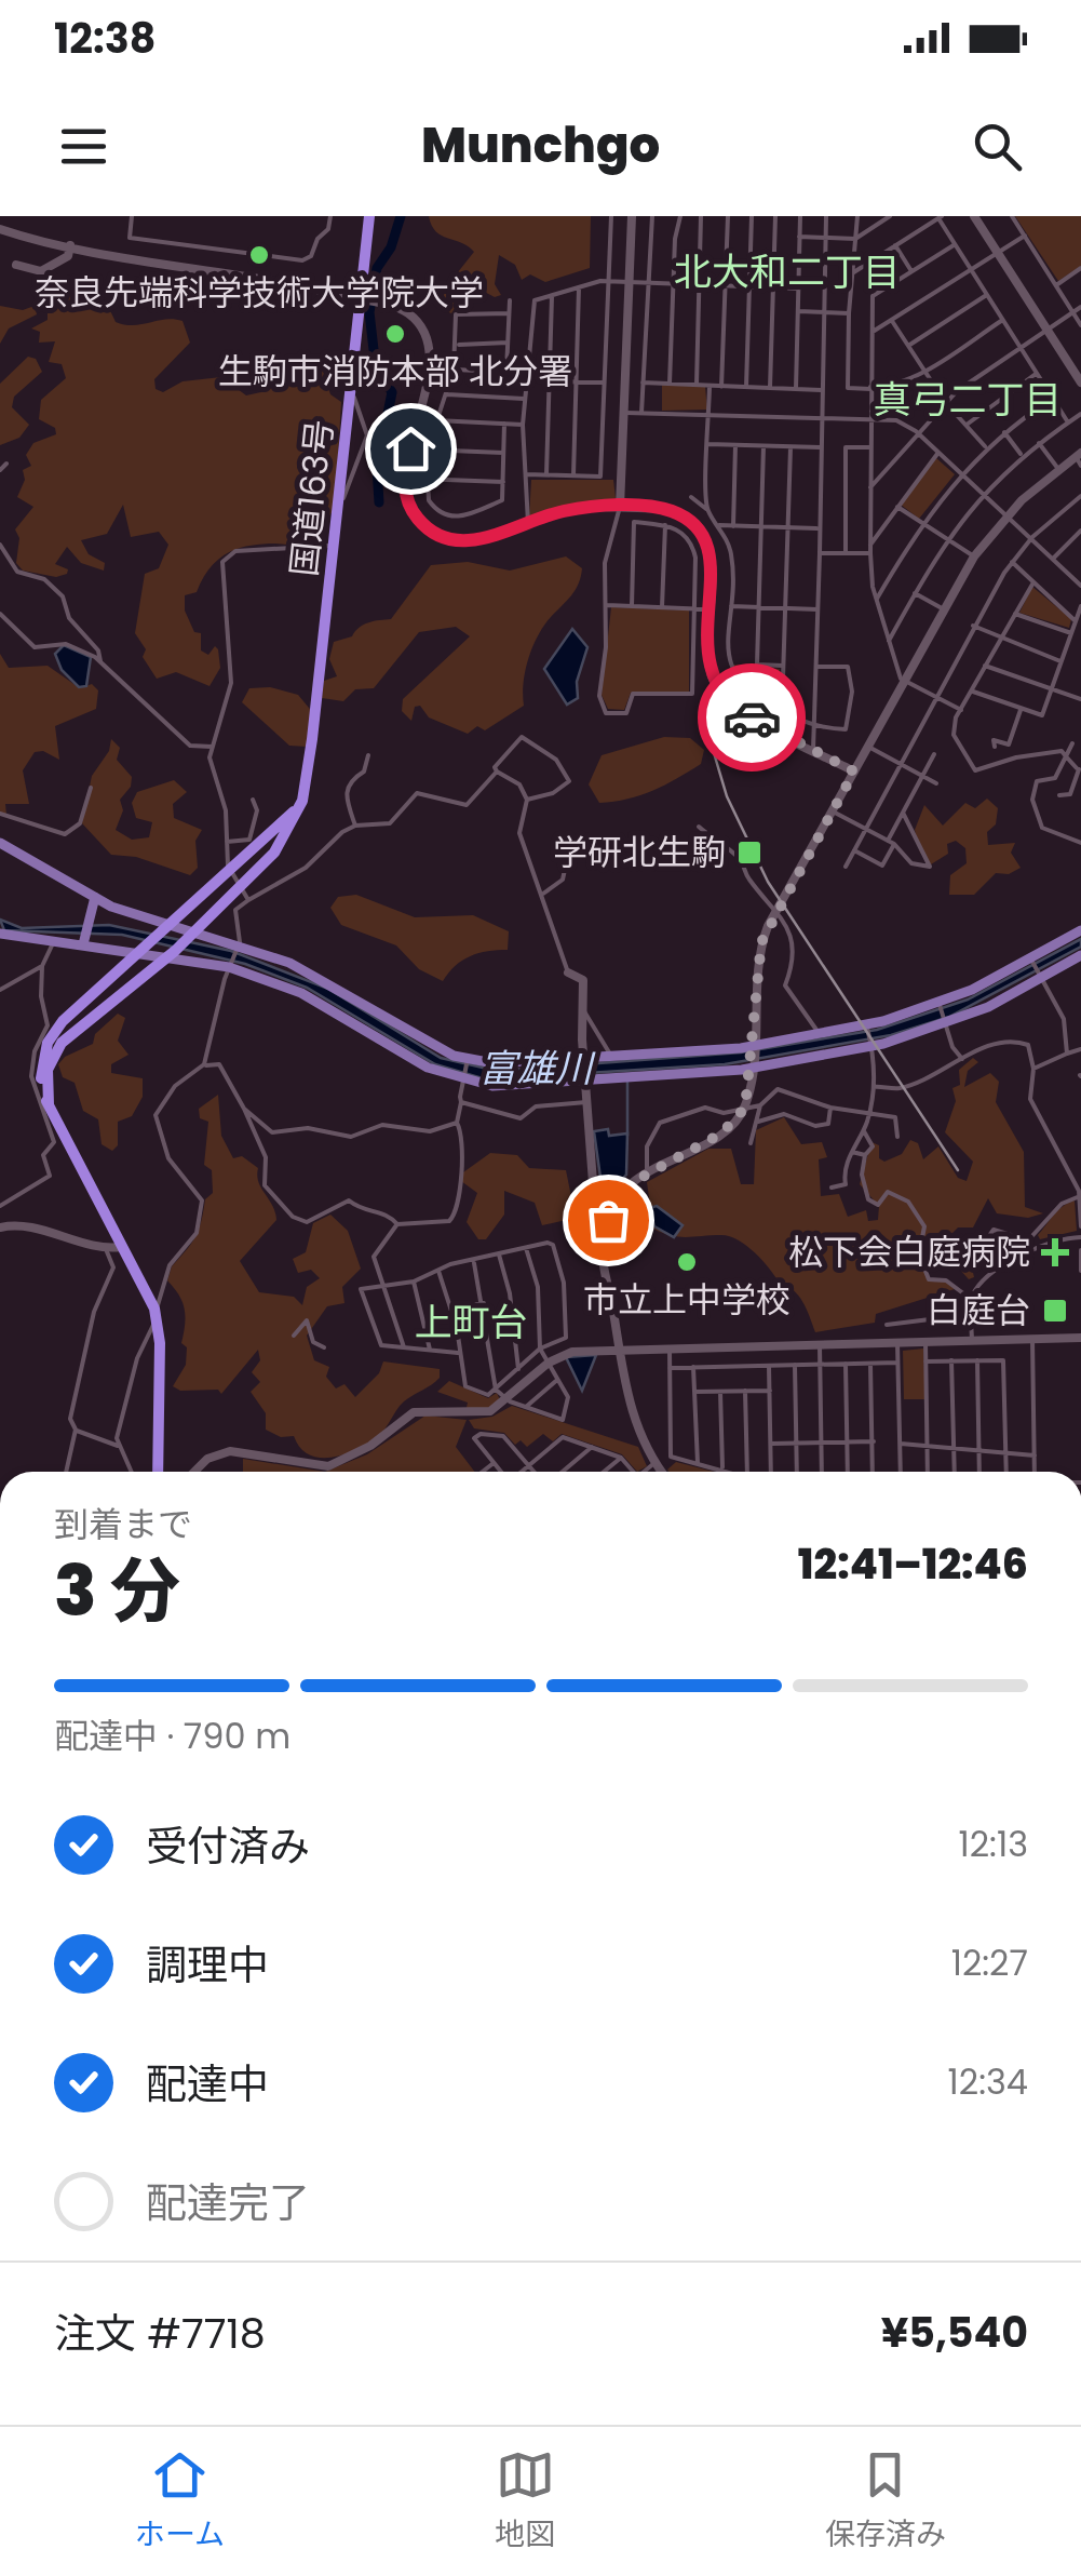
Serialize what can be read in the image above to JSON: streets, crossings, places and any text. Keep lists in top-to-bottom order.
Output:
{
  "streets": {
    "highway": ["国道163号"]
  },
  "districts": ["北大和二丁目", "真弓二丁目", "上町台"],
  "water": ["富雄川"],
  "places": {
    "other": ["奈良先端科学技術大学院大学", "生駒市消防本部 北分署", "市立上中学校"],
    "transit": ["学研北生駒", "白庭台"],
    "health": ["松下会白庭病院"]
  },
  "page": {
    "status": "12:38",
    "header": "Munchgo",
    "heading": ["3 分", "到着まで", "12:41–12:46"],
    "panel": ["注文 #7718", "¥5,540"],
    "bar": "配達中 · 790 m",
    "list": [
      ["受付済み", "12:13"],
      ["調理中", "12:27"],
      ["配達中", "12:34"],
      "配達完了"
    ],
    "tabs": ["ホーム", "地図", "保存済み"]
  }
}
